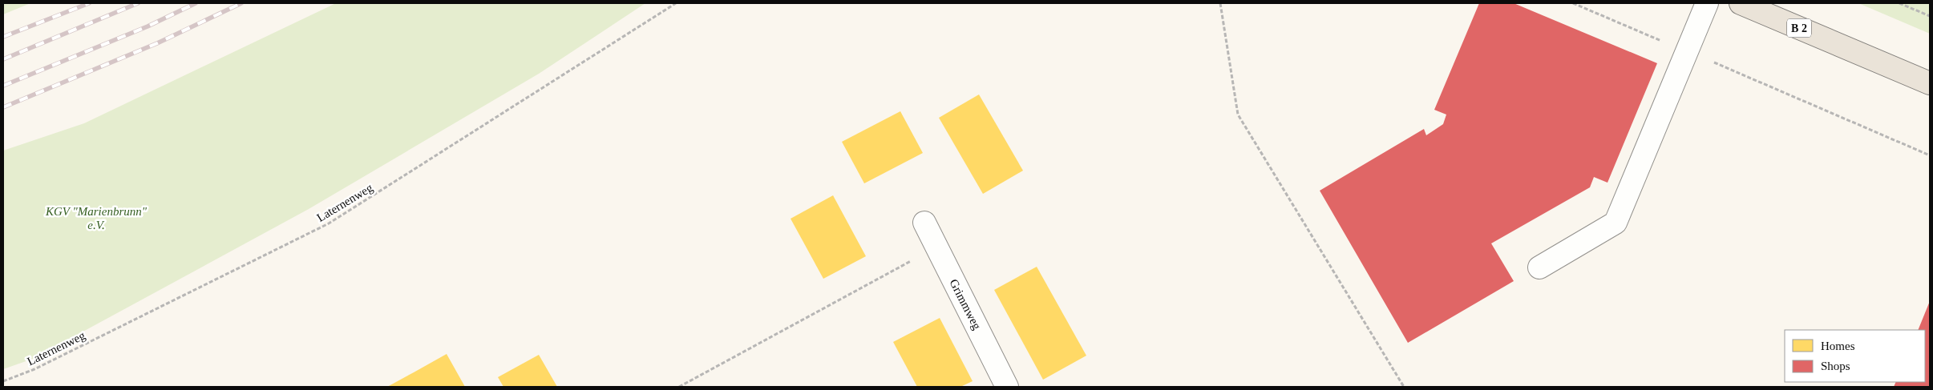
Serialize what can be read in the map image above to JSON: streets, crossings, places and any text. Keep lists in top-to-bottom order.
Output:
{
  "streets": {
    "main road": ["B 2"],
    "street": ["Grimmweg"],
    "path": ["Laternenweg"]
  },
  "parks": ["KGV \"Marienbrunn\" e.V."],
  "legend": ["Homes", "Shops"]
}
